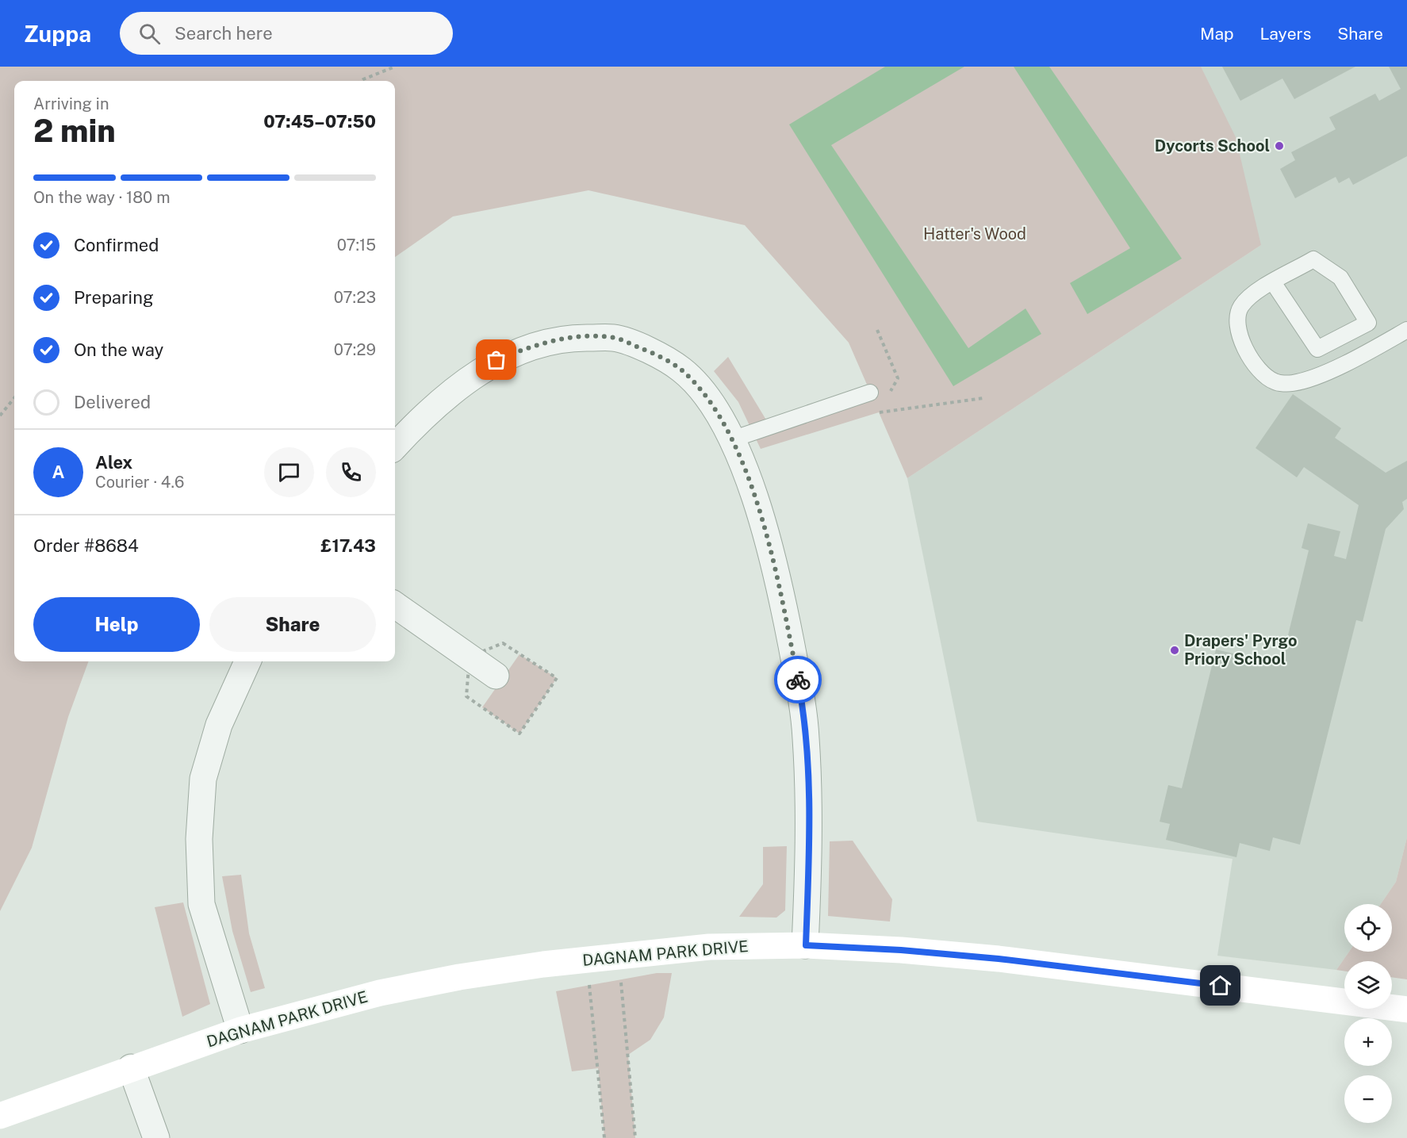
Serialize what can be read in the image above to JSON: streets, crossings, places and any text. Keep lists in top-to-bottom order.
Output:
{
  "streets": {
    "street": ["DAGNAM PARK DRIVE"]
  },
  "parks": ["Hatter's Wood"],
  "places": ["Dycorts School", "Drapers' Pyrgo Priory School"],
  "page": {
    "header": "Zuppa",
    "search": "Search here",
    "nav": ["Map", "Layers", "Share"],
    "heading": ["2 min", "Arriving in", "07:45–07:50"],
    "panel": [
      "Alex",
      "Courier · 4.6",
      "Order #8684",
      "£17.43"
    ],
    "bar": "On the way · 180 m",
    "list": [
      ["Confirmed", "07:15"],
      ["Preparing", "07:23"],
      ["On the way", "07:29"],
      "Delivered"
    ],
    "round": "A",
    "buttons": ["Help", "Share"],
    "map_buttons": ["+", "−"]
  }
}
